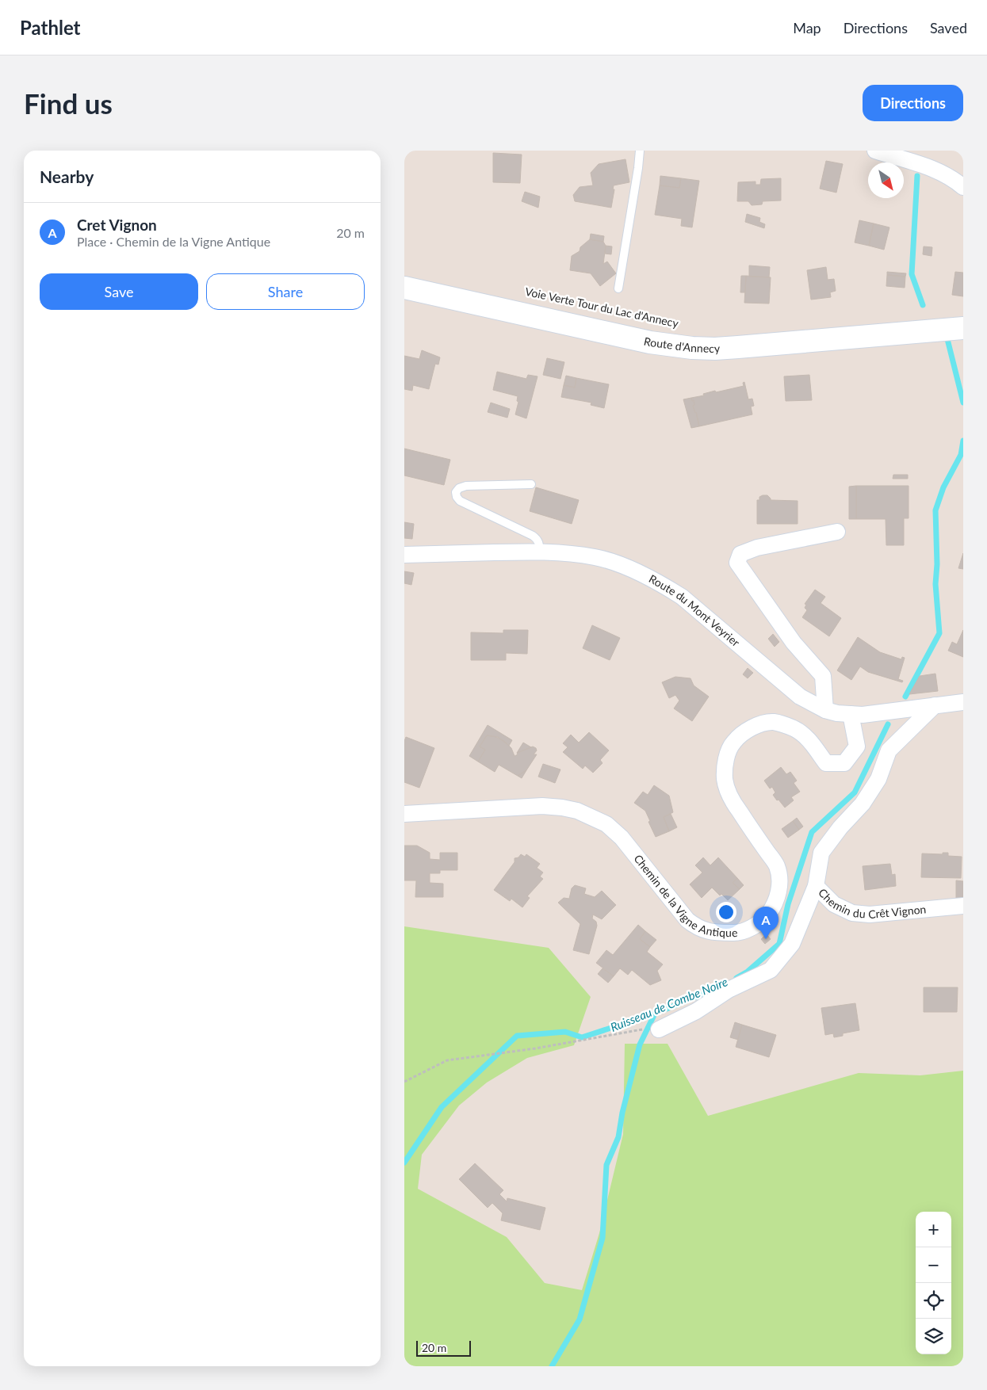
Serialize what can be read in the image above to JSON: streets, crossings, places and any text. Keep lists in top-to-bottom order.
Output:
{
  "streets": {
    "main road": ["Route d'Annecy"],
    "street": ["Route du Mont Veyrier", "Chemin de la Vigne Antique", "Chemin du Crêt Vignon"]
  },
  "crossings": [
    ["Route du Mont Veyrier", "Chemin de la Vigne Antique"],
    ["Route du Mont Veyrier", "Chemin du Crêt Vignon"]
  ],
  "water": ["Ruisseau de Combe Noire"],
  "scale_bar": "20 m",
  "north": "bottom right",
  "page": {
    "header": "Pathlet",
    "nav": ["Map", "Directions", "Saved"],
    "buttons": [
      "Directions",
      ["Save", "Share"]
    ],
    "title": "Find us",
    "heading": "Nearby",
    "list": [
      {
        "mark": "A",
        "name": "Cret Vignon",
        "note": "Place · Chemin de la Vigne Antique",
        "value": "20 m"
      }
    ],
    "pins": "A",
    "map_buttons": ["+", "−"],
    "scale": "20 m"
  }
}
